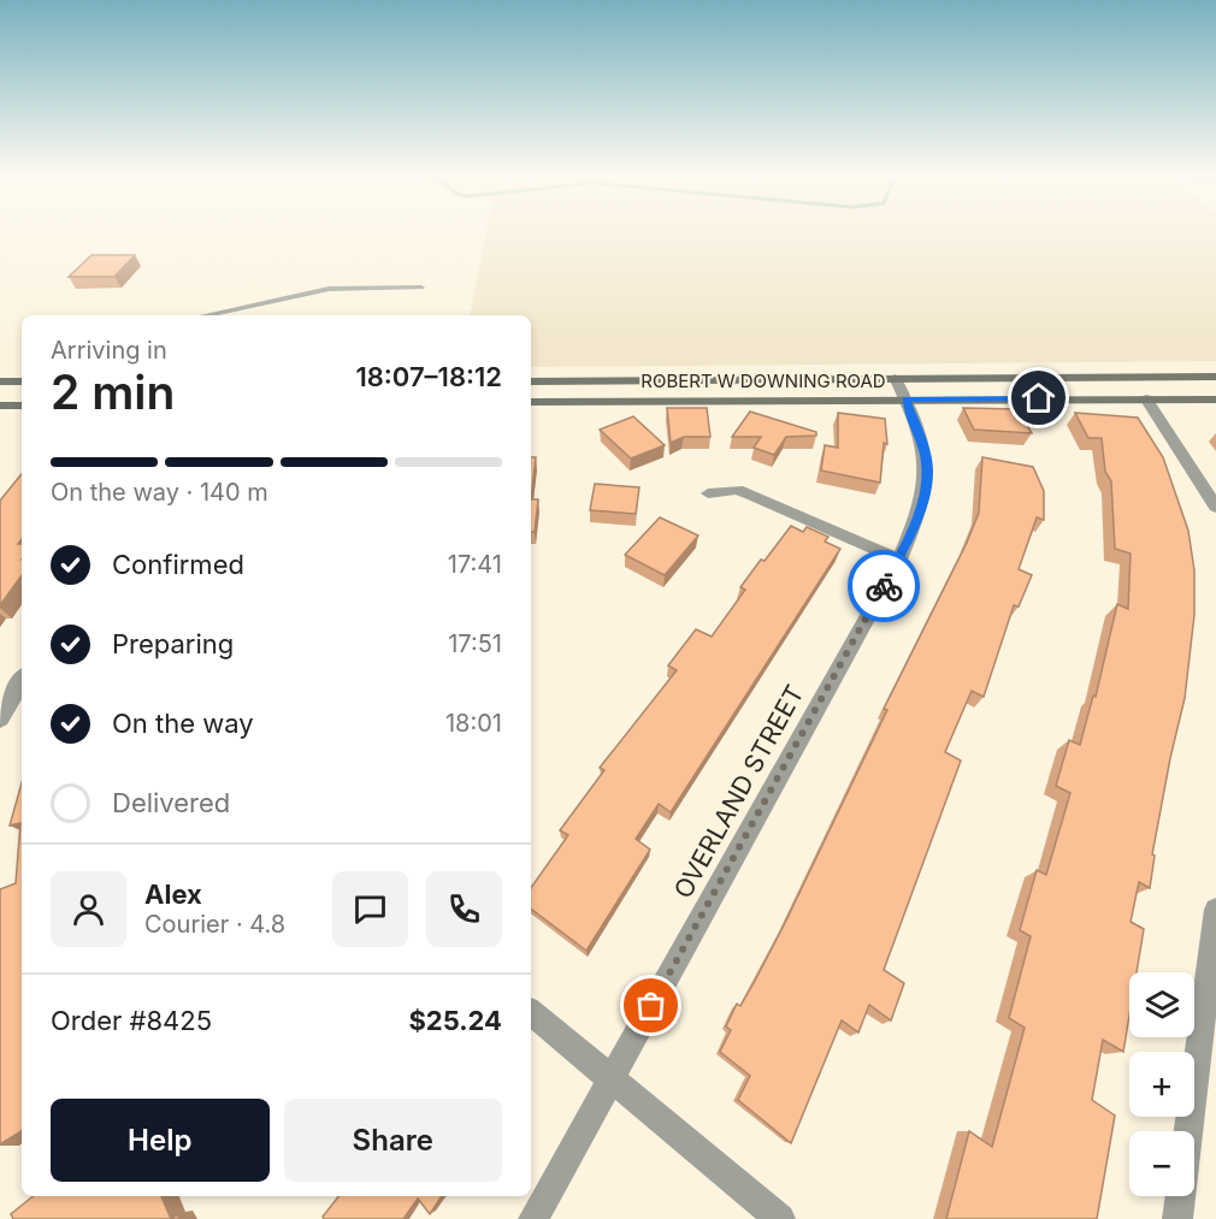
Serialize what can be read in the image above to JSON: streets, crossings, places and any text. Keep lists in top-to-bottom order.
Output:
{
  "streets": {
    "main road": ["ROBERT W DOWNING ROAD"],
    "street": ["OVERLAND STREET"]
  },
  "crossings": [
    ["ROBERT W DOWNING ROAD", "OVERLAND STREET"]
  ],
  "page": {
    "heading": ["2 min", "Arriving in", "18:07–18:12"],
    "panel": [
      "Alex",
      "Courier · 4.8",
      "Order #8425",
      "$25.24"
    ],
    "bar": "On the way · 140 m",
    "list": [
      ["Confirmed", "17:41"],
      ["Preparing", "17:51"],
      ["On the way", "18:01"],
      "Delivered"
    ],
    "map_buttons": ["+", "−"],
    "buttons": ["Help", "Share"]
  }
}
